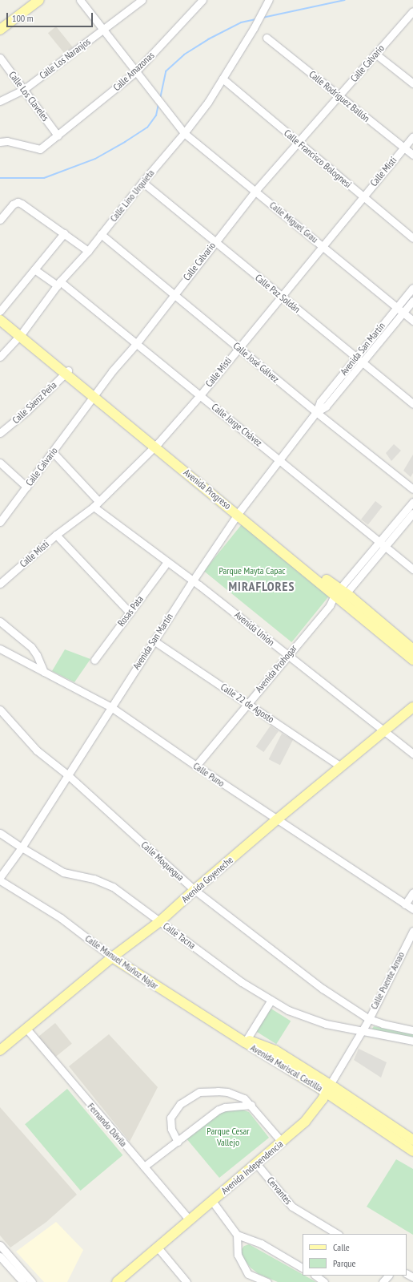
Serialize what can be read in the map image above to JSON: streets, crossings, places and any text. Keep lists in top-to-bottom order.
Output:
{
  "streets": {
    "main road": [
      "Avenida Progreso",
      "Avenida Goyeneche",
      "Calle Manuel Muñoz Najar",
      "Avenida Mariscal Castilla",
      "Avenida Independencia"
    ],
    "street": [
      "Calle Los Naranjos",
      "Calle Calvario",
      "Calle Amazonas",
      "Calle Los Claveles",
      "Calle Rodríguez Ballón",
      "Calle Francisco Bolognesi",
      "Calle Misti",
      "Calle Lino Urquieta",
      "Calle Miguel Grau",
      "Calle Paz Soldán",
      "Avenida San Martín",
      "Calle José Gálvez",
      "Calle Sáenz Peña",
      "Calle Jorge Chávez",
      "Rosas Pata",
      "Avenida Unión",
      "Avenida Prohogar",
      "Calle 22 de Agosto",
      "Calle Puno",
      "Calle Moquegua",
      "Calle Tacna",
      "Calle Puente Arnao",
      "Fernando Dávila",
      "Cervantes"
    ]
  },
  "crossings": [
    ["Calle Los Naranjos", "Calle Los Claveles"],
    ["Calle Los Naranjos", "Calle Miguel Grau"],
    ["Calle Calvario", "Calle Rodríguez Ballón"],
    ["Calle Calvario", "Calle Francisco Bolognesi"],
    ["Calle Calvario", "Calle Miguel Grau"],
    ["Calle Calvario", "Calle Paz Soldán"],
    ["Calle Calvario", "Calle José Gálvez"],
    ["Calle Calvario", "Calle Jorge Chávez"],
    ["Calle Calvario", "Avenida Progreso"],
    ["Calle Calvario", "Avenida Unión"],
    ["Calle Amazonas", "Calle Los Claveles"],
    ["Calle Amazonas", "Calle Miguel Grau"],
    ["Calle Rodríguez Ballón", "Calle Misti"],
    ["Calle Francisco Bolognesi", "Calle Misti"],
    ["Calle Francisco Bolognesi", "Calle Lino Urquieta"],
    ["Calle Misti", "Calle Miguel Grau"],
    ["Calle Misti", "Calle Paz Soldán"],
    ["Calle Misti", "Calle José Gálvez"],
    ["Calle Misti", "Calle Jorge Chávez"],
    ["Calle Misti", "Avenida Progreso"],
    ["Calle Misti", "Avenida Unión"],
    ["Calle Lino Urquieta", "Calle Miguel Grau"],
    ["Calle Lino Urquieta", "Calle Paz Soldán"],
    ["Calle Lino Urquieta", "Calle José Gálvez"],
    ["Calle Lino Urquieta", "Calle Jorge Chávez"],
    ["Calle Lino Urquieta", "Avenida Progreso"],
    ["Calle Miguel Grau", "Avenida San Martín"],
    ["Calle Paz Soldán", "Avenida San Martín"],
    ["Avenida San Martín", "Calle José Gálvez"],
    ["Avenida San Martín", "Calle Jorge Chávez"],
    ["Avenida San Martín", "Avenida Progreso"],
    ["Avenida San Martín", "Avenida Unión"],
    ["Avenida San Martín", "Calle 22 de Agosto"],
    ["Avenida San Martín", "Calle Puno"],
    ["Avenida San Martín", "Calle Moquegua"],
    ["Avenida San Martín", "Calle Tacna"],
    ["Calle Sáenz Peña", "Avenida Progreso"],
    ["Calle Jorge Chávez", "Avenida Prohogar"],
    ["Avenida Progreso", "Avenida Prohogar"],
    ["Rosas Pata", "Avenida Unión"],
    ["Avenida Unión", "Avenida Prohogar"],
    ["Avenida Unión", "Avenida Goyeneche"],
    ["Avenida Prohogar", "Calle 22 de Agosto"],
    ["Avenida Prohogar", "Calle Puno"],
    ["Calle 22 de Agosto", "Avenida Goyeneche"],
    ["Calle Puno", "Avenida Goyeneche"],
    ["Calle Moquegua", "Avenida Goyeneche"],
    ["Calle Moquegua", "Calle Puente Arnao"],
    ["Avenida Goyeneche", "Calle Tacna"],
    ["Avenida Goyeneche", "Calle Manuel Muñoz Najar"],
    ["Avenida Goyeneche", "Fernando Dávila"],
    ["Calle Tacna", "Calle Puente Arnao"],
    ["Calle Tacna", "Avenida Independencia"],
    ["Calle Manuel Muñoz Najar", "Avenida Mariscal Castilla"],
    ["Calle Puente Arnao", "Avenida Independencia"],
    ["Avenida Mariscal Castilla", "Avenida Independencia"],
    ["Fernando Dávila", "Avenida Independencia"],
    ["Avenida Independencia", "Cervantes"]
  ],
  "districts": ["MIRAFLORES"],
  "parks": ["Parque Mayta Capac", "Parque Cesar Vallejo"],
  "legend": ["Calle", "Parque"],
  "scale_bar": "100 m"
}
